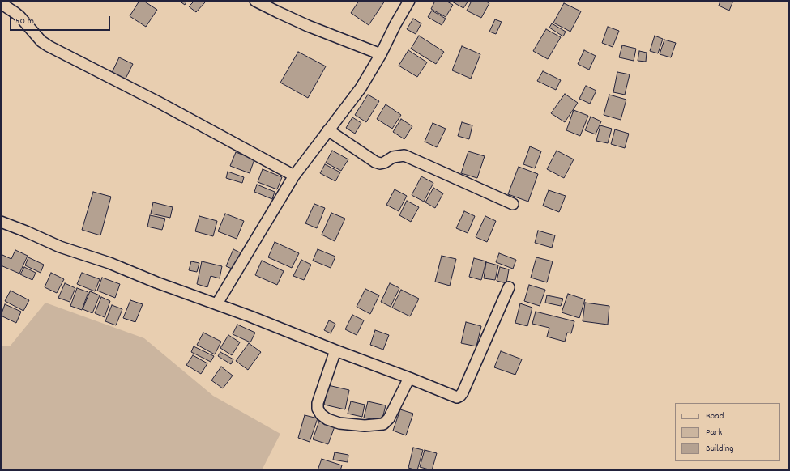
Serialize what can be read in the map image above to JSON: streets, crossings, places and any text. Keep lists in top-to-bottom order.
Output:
{
  "legend": ["Road", "Park", "Building"],
  "scale_bar": "50 m"
}
